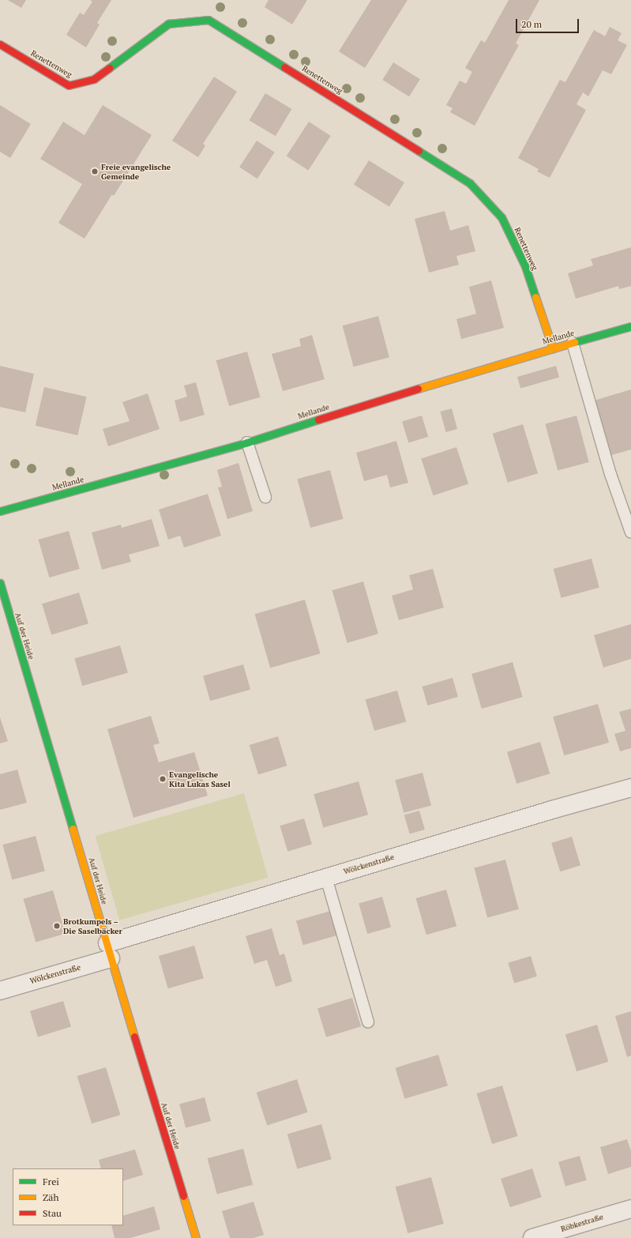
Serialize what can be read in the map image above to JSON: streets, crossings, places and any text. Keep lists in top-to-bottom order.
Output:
{
  "streets": {
    "street": [
      "Renettenweg",
      "Mellande",
      "Auf der Heide",
      "Wölckenstraße",
      "Röbkestraße"
    ]
  },
  "crossings": [
    ["Renettenweg", "Mellande"],
    ["Auf der Heide", "Wölckenstraße"]
  ],
  "places": ["Freie evangelische Gemeinde", "Evangelische Kita Lukas Sasel", "Brotkumpels – Die Saselbäcker"],
  "legend": ["Frei", "Zäh", "Stau"],
  "scale_bar": "20 m"
}
